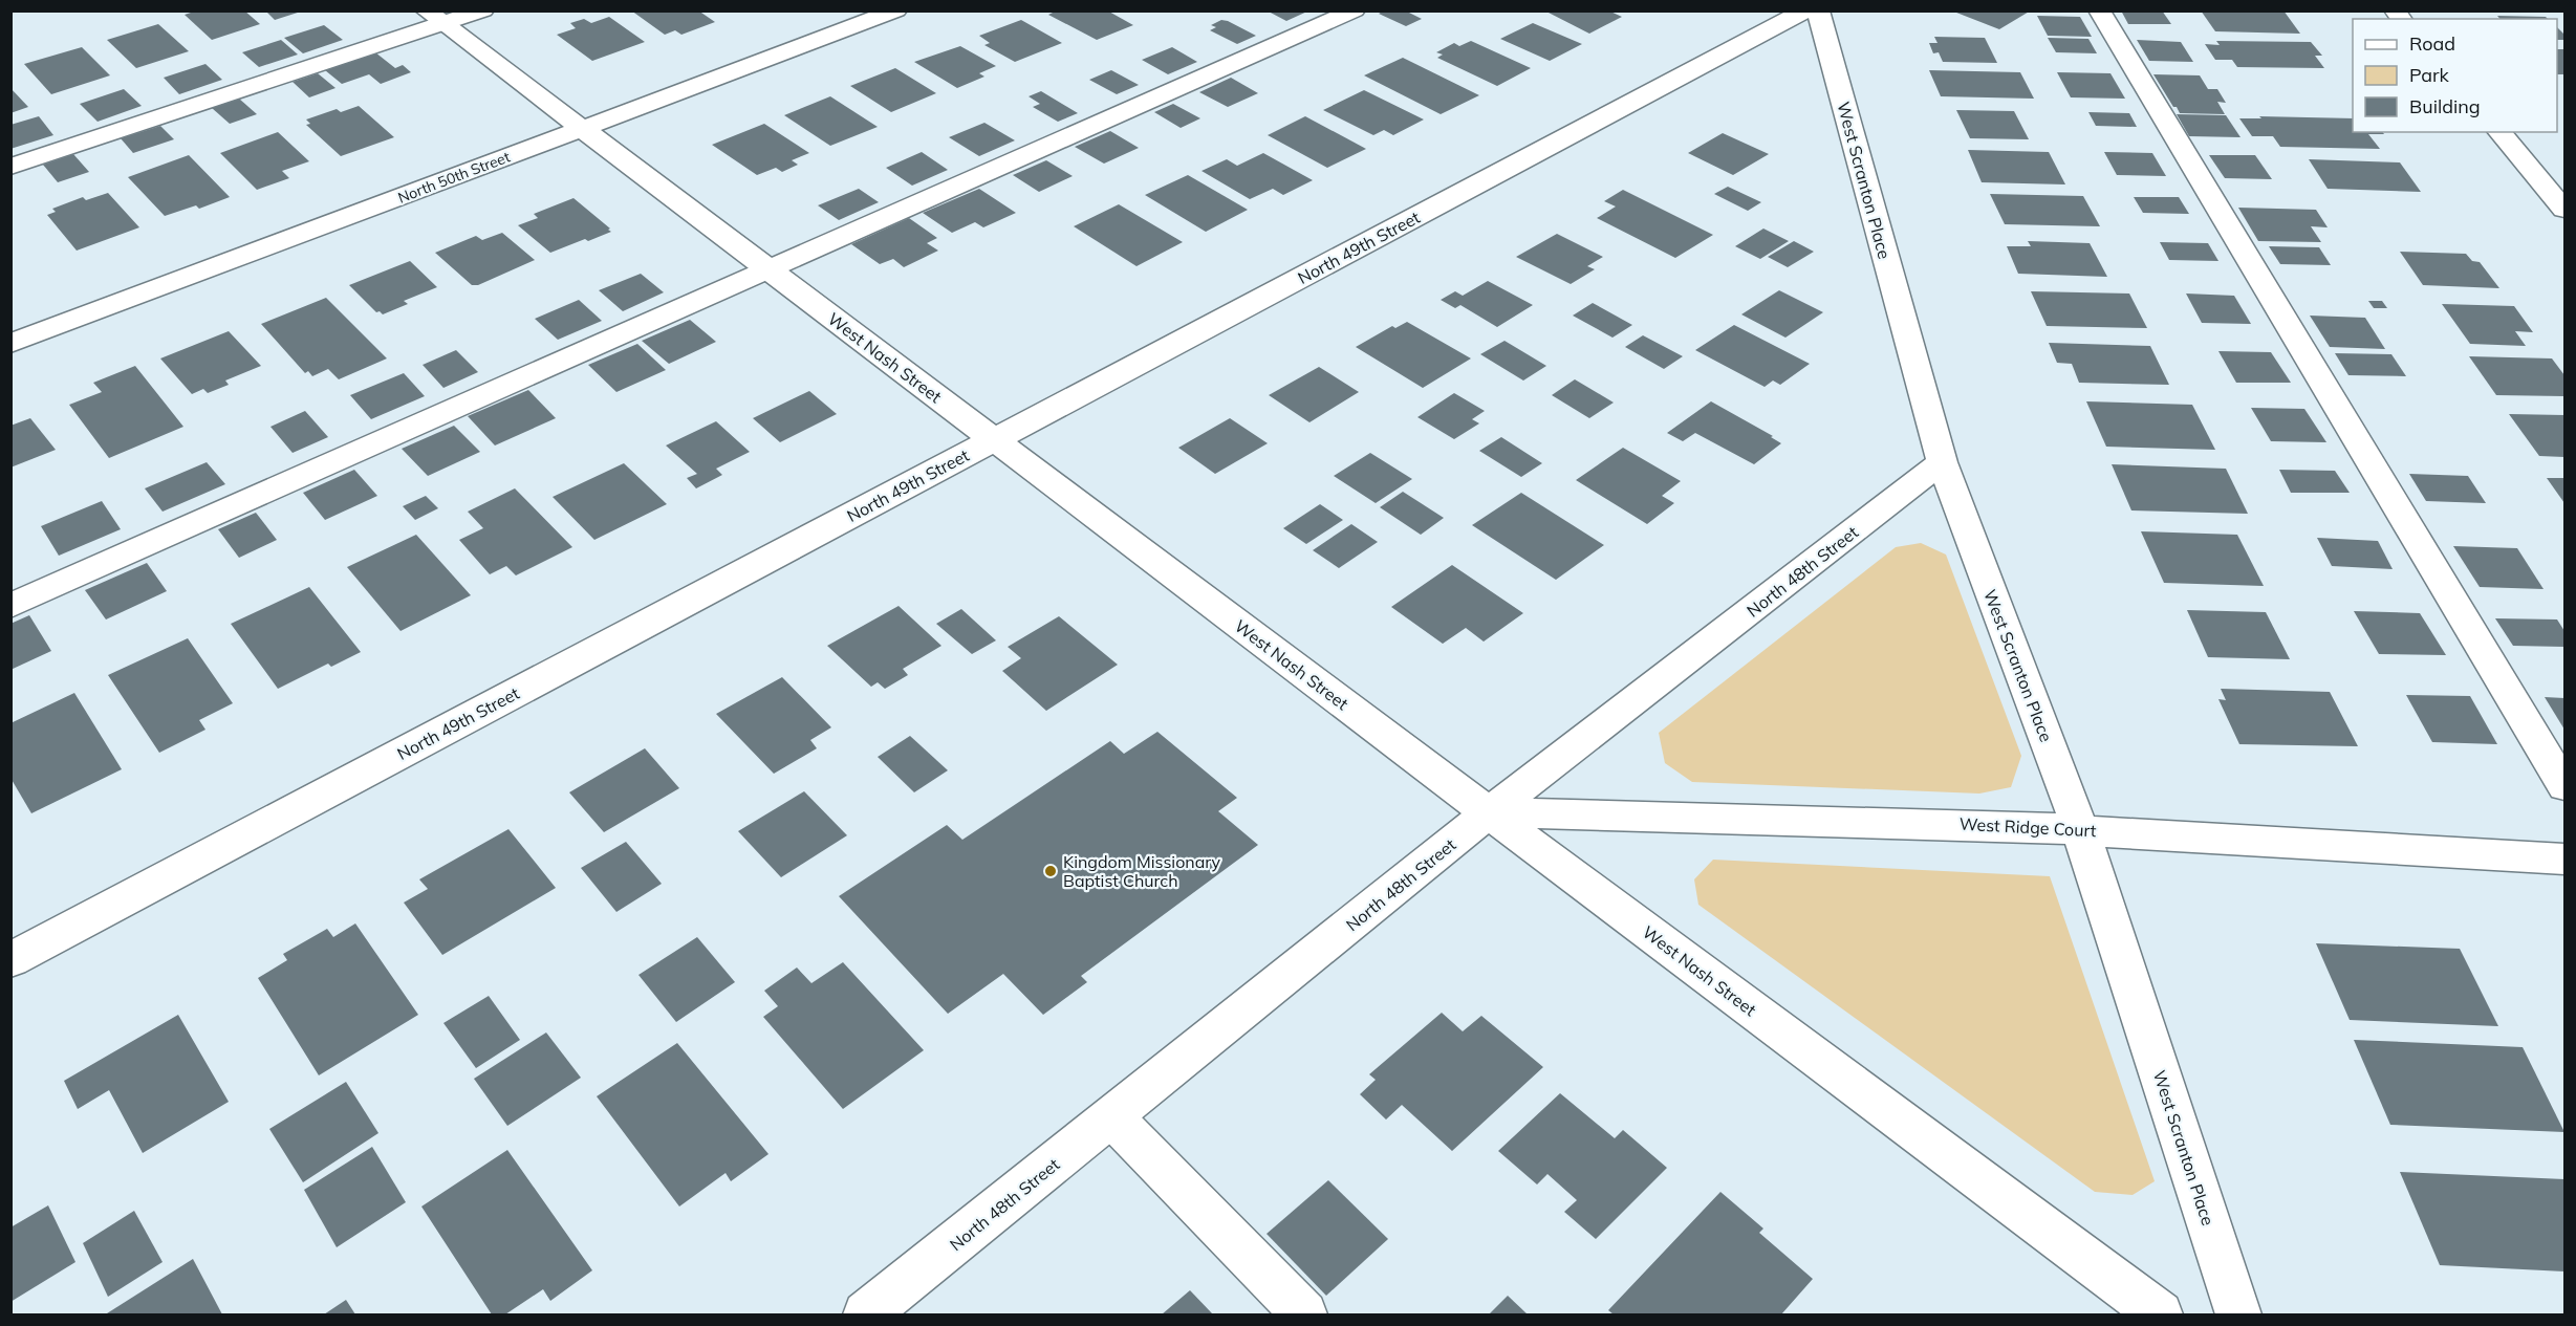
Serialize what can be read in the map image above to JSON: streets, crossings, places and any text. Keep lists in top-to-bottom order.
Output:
{
  "streets": {
    "street": [
      "North 50th Street",
      "West Scranton Place",
      "North 49th Street",
      "West Nash Street",
      "North 48th Street",
      "West Ridge Court"
    ]
  },
  "crossings": [
    ["North 50th Street", "West Nash Street"],
    ["West Scranton Place", "North 48th Street"],
    ["West Scranton Place", "West Ridge Court"],
    ["North 49th Street", "West Nash Street"],
    ["West Nash Street", "North 48th Street"],
    ["West Nash Street", "West Ridge Court"],
    ["North 48th Street", "West Ridge Court"]
  ],
  "places": ["Kingdom Missionary Baptist Church"],
  "legend": ["Road", "Park", "Building"]
}
